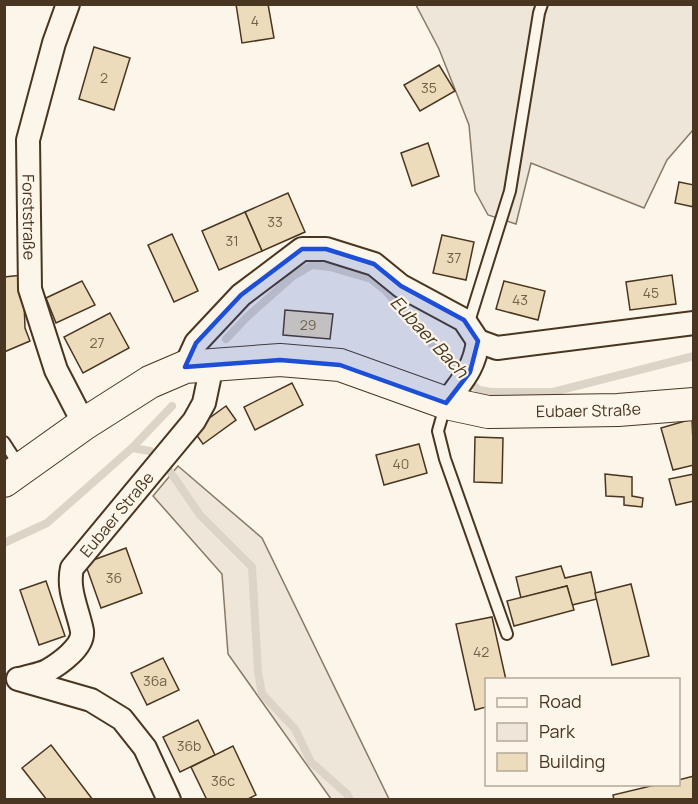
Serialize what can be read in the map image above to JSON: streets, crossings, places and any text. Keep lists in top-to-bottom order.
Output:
{
  "streets": {
    "street": ["Forststraße", "Eubaer Straße"]
  },
  "crossings": [
    ["Forststraße", "Eubaer Straße"]
  ],
  "water": ["Eubaer Bach"],
  "house_numbers": [
    "4",
    "2",
    "35",
    "33",
    "31",
    "37",
    "45",
    "43",
    "29",
    "27",
    "40",
    "36",
    "42",
    "36a",
    "36b",
    "36c"
  ],
  "legend": ["Road", "Park", "Building"]
}
